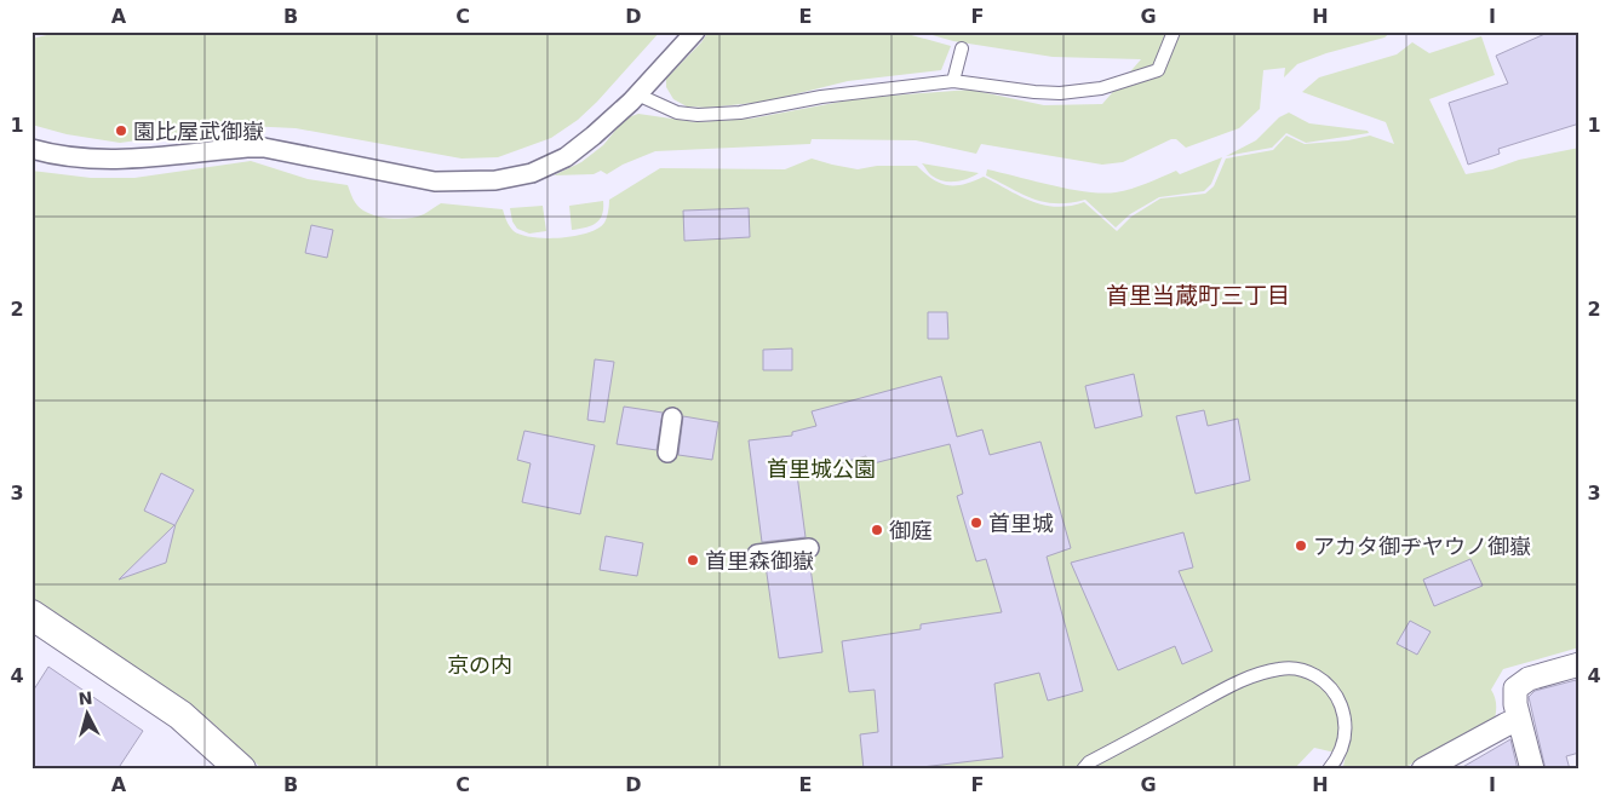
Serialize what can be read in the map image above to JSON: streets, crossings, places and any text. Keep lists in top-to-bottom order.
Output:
{
  "districts": ["首里当蔵町三丁目"],
  "parks": ["首里城公園", "京の内"],
  "places": [
    "園比屋武御嶽",
    "首里城",
    "御庭",
    "アカタ御ヂヤウノ御嶽",
    "首里森御嶽"
  ],
  "north": "top",
  "grid": {
    "columns": [
      "A",
      "B",
      "C",
      "D",
      "E",
      "F",
      "G",
      "H",
      "I"
    ],
    "rows": [
      "1",
      "2",
      "3",
      "4"
    ]
  }
}
